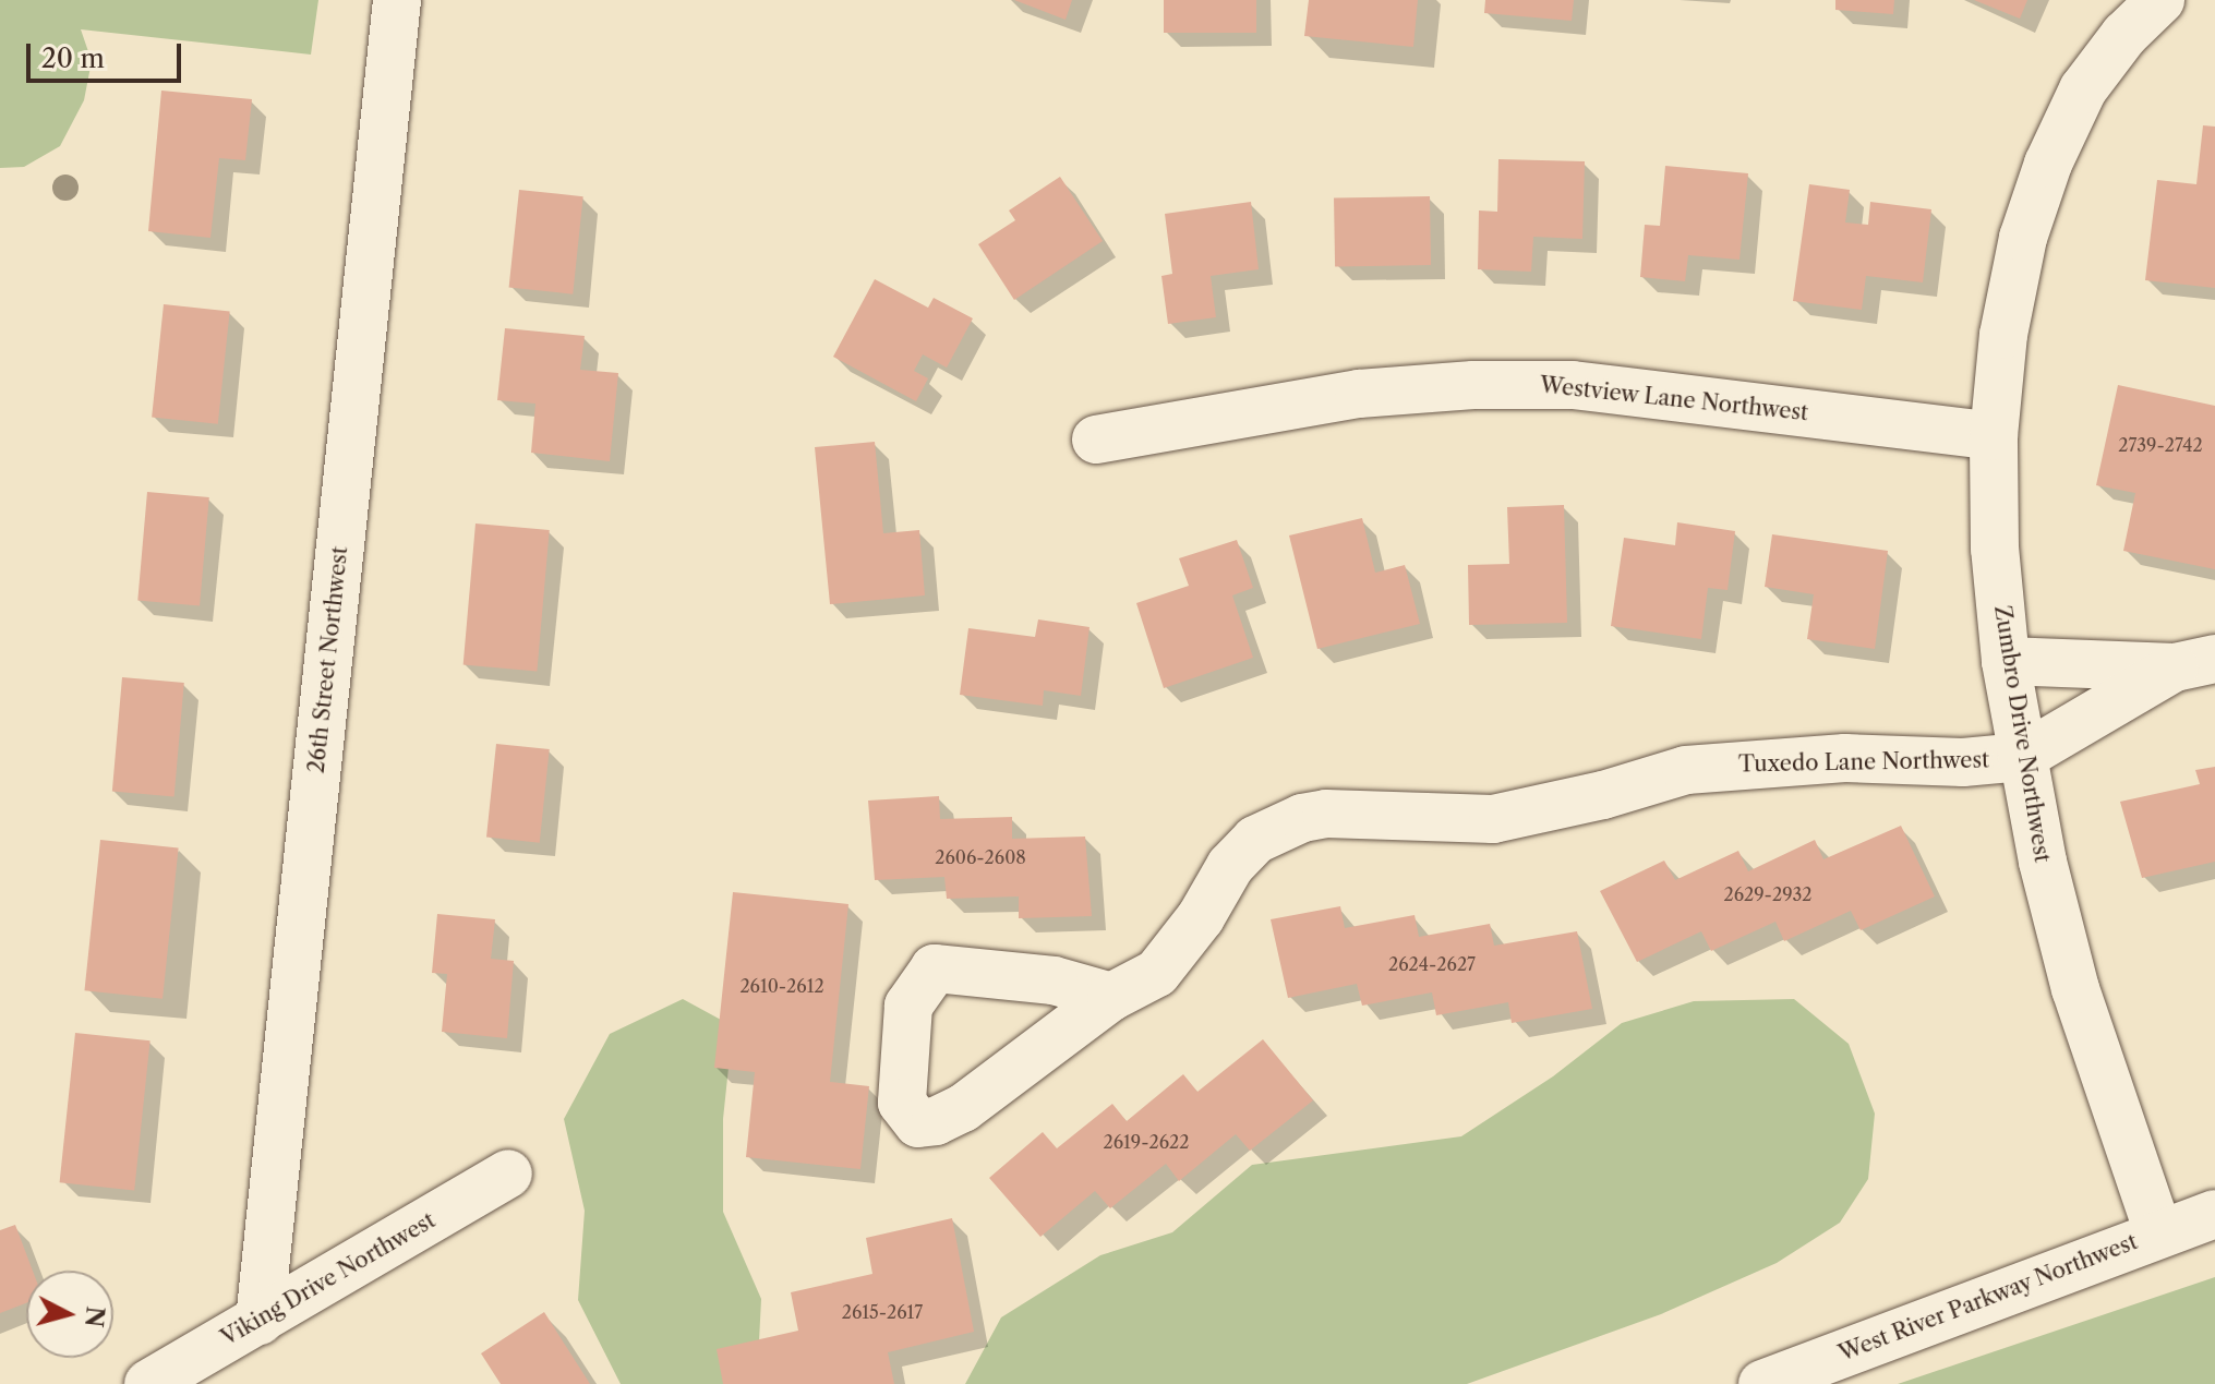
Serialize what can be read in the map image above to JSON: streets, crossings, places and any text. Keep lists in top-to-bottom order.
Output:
{
  "streets": {
    "street": [
      "Westview Lane Northwest",
      "26th Street Northwest",
      "Zumbro Drive Northwest",
      "Tuxedo Lane Northwest",
      "Viking Drive Northwest",
      "West River Parkway Northwest"
    ]
  },
  "crossings": [
    ["Westview Lane Northwest", "Zumbro Drive Northwest"],
    ["26th Street Northwest", "Viking Drive Northwest"],
    ["Zumbro Drive Northwest", "Tuxedo Lane Northwest"],
    ["Zumbro Drive Northwest", "West River Parkway Northwest"]
  ],
  "house_numbers": [
    "2739-2742",
    "2606-2608",
    "2629-2932",
    "2624-2627",
    "2610-2612",
    "2619-2622",
    "2615-2617"
  ],
  "scale_bar": "20 m",
  "north": "right"
}
